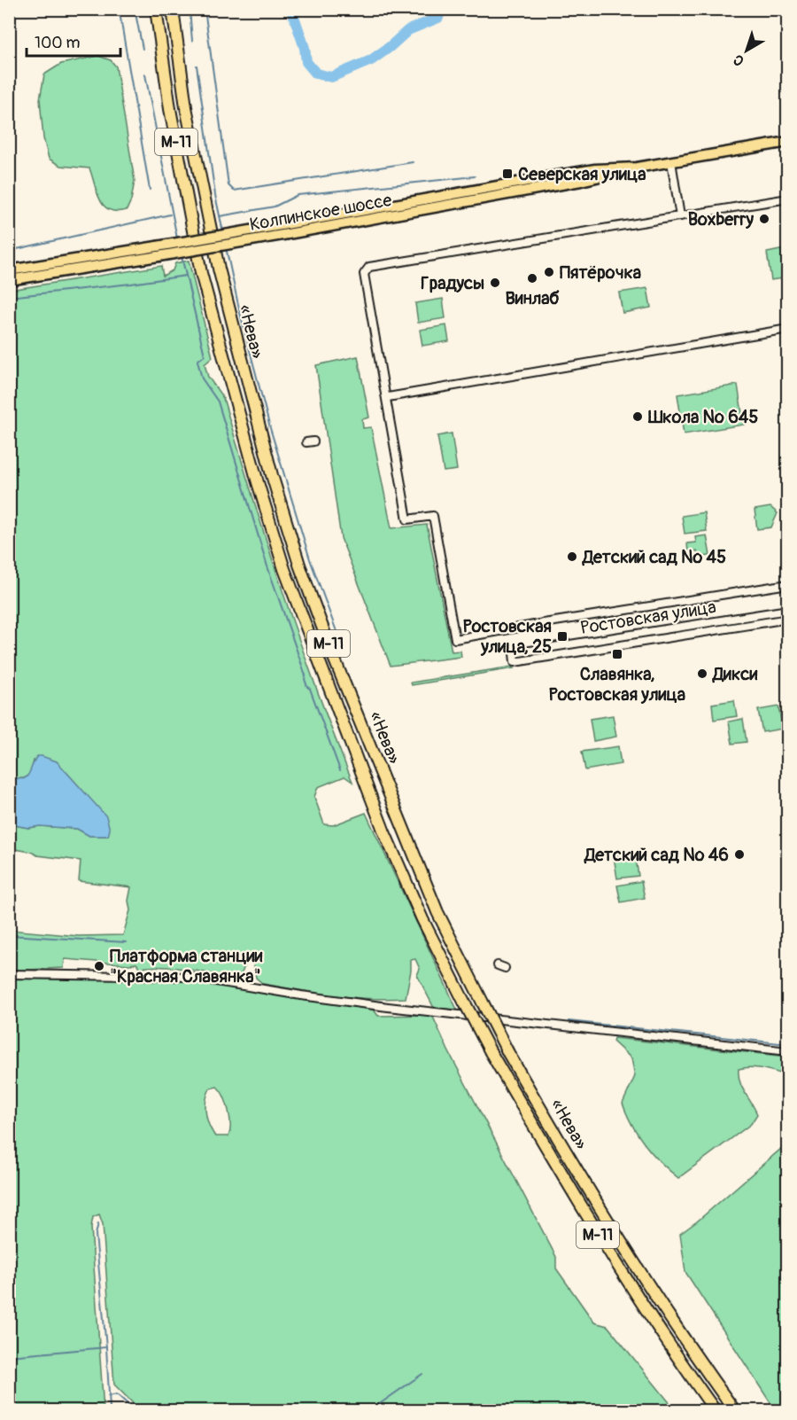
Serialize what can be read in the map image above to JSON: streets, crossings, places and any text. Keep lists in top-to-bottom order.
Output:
{
  "streets": {
    "highway": ["М-11", "«Нева»"],
    "main road": ["Колпинское шоссе"],
    "street": ["Ростовская улица"]
  },
  "places": {
    "transit": ["Северская улица", "Ростовская улица, 25", "Славянка, Ростовская улица"],
    "other": [
      "Boxberry",
      "Пятёрочка",
      "Винлаб",
      "Градусы",
      "Школа № 645",
      "Детский сад № 45",
      "Дикси",
      "Детский сад № 46",
      "Платформа станции \"Красная Славянка\""
    ]
  },
  "scale_bar": "100 m",
  "north": "bottom left"
}
